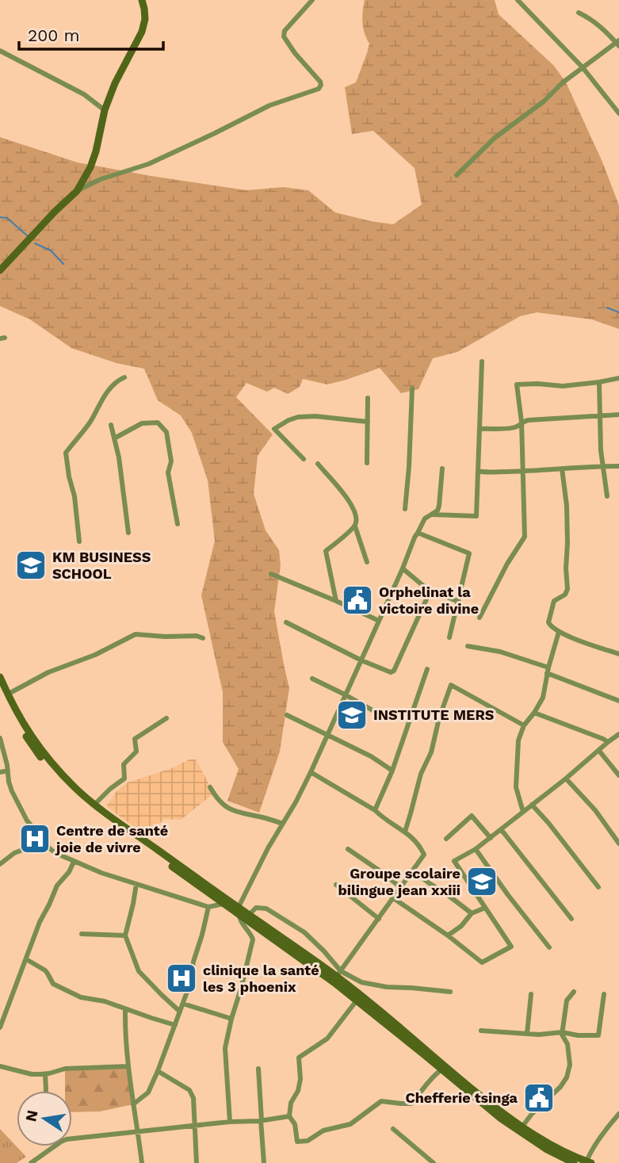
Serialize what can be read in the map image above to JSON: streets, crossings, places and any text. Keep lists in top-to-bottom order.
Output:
{
  "places": {
    "school or university": ["KM BUSINESS SCHOOL", "INSTITUTE MERS", "Groupe scolaire bilingue jean xxiii"],
    "public building": ["Orphelinat la victoire divine", "Chefferie tsinga"],
    "hospital": ["Centre de santé joie de vivre", "clinique la santé les 3 phoenix"]
  },
  "scale_bar": "200 m",
  "north": "left"
}
